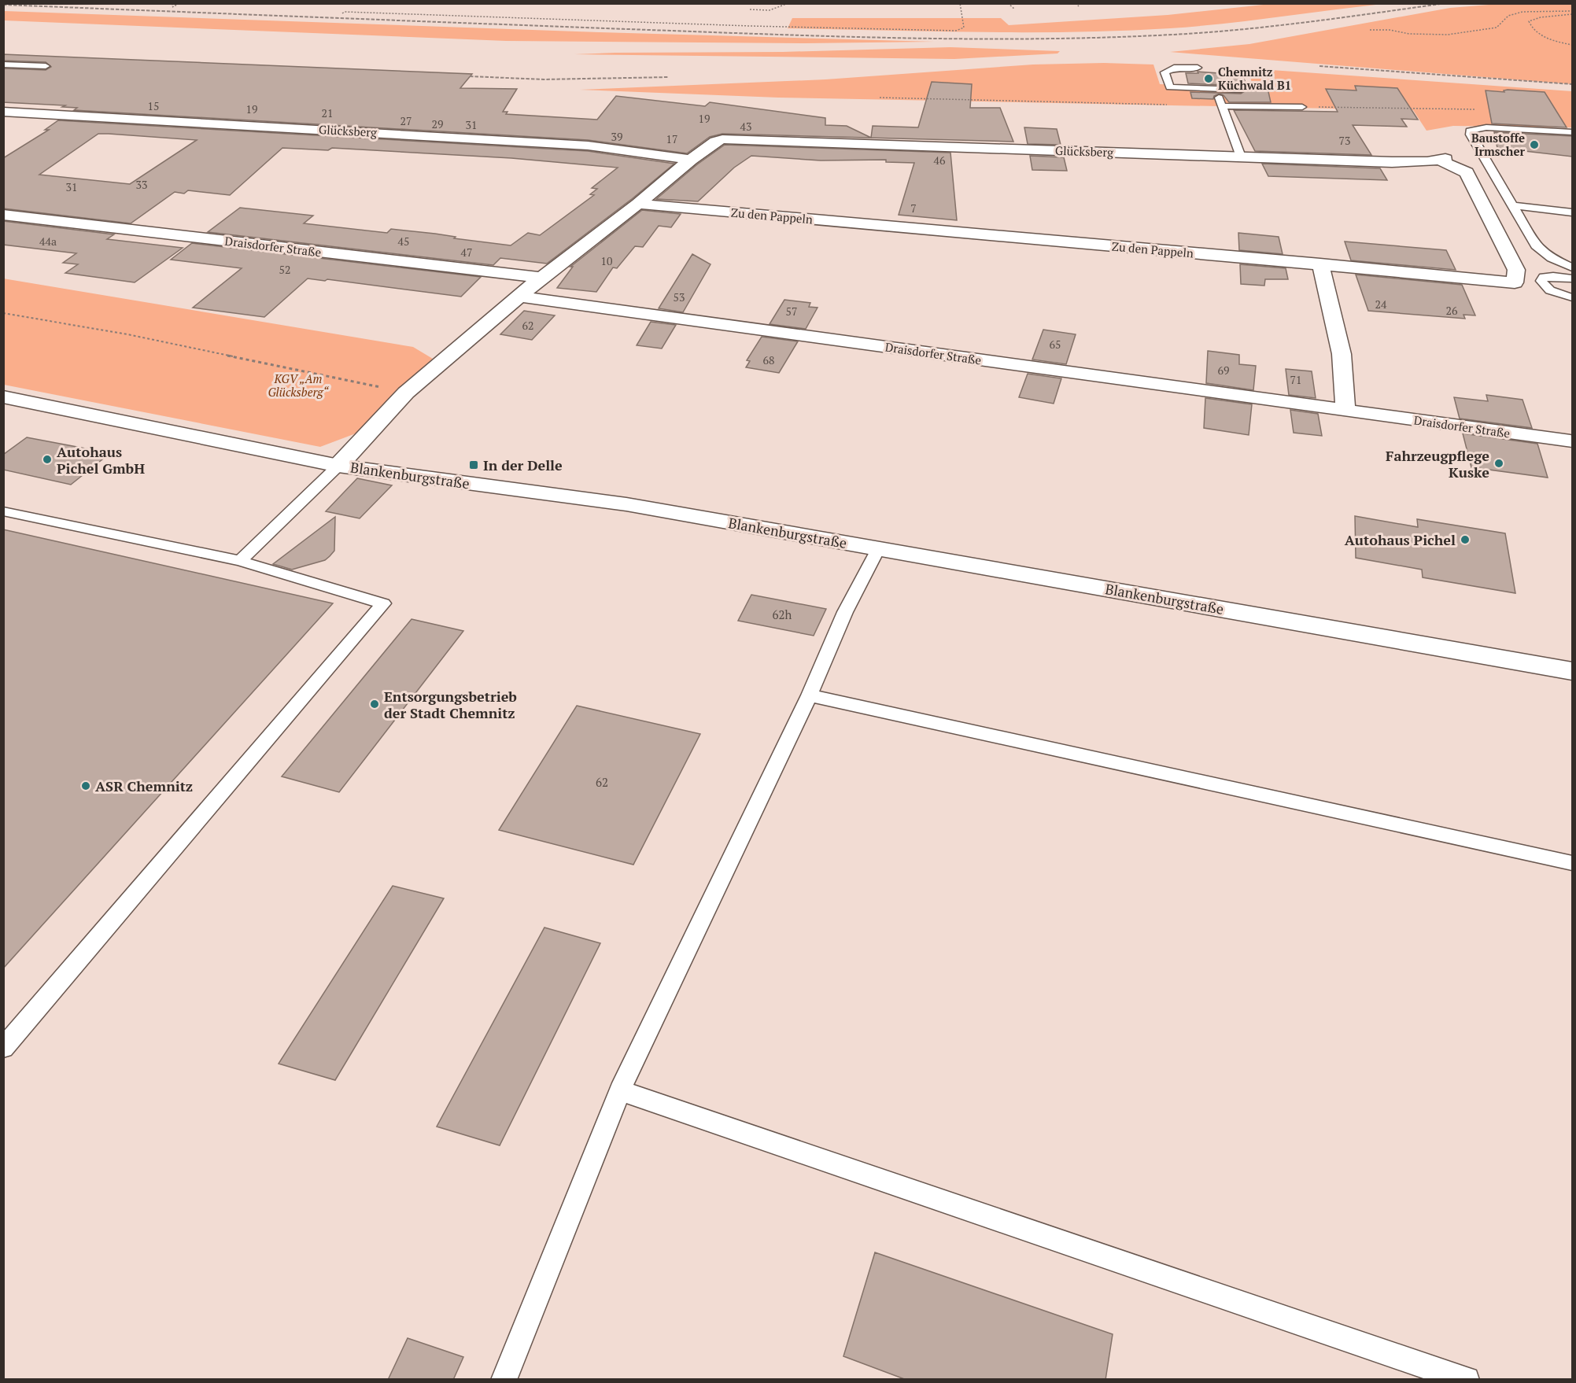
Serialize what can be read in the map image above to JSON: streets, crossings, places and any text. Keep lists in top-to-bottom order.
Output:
{
  "streets": {
    "street": [
      "Glücksberg",
      "Zu den Pappeln",
      "Draisdorfer Straße",
      "Blankenburgstraße"
    ]
  },
  "crossings": [
    ["Glücksberg", "Zu den Pappeln"]
  ],
  "parks": ["KGV „Am Glücksberg“"],
  "places": {
    "other": [
      "Chemnitz Küchwald B1",
      "Baustoffe Irmscher",
      "Autohaus Pichel GmbH",
      "Fahrzeugpflege Kuske",
      "Autohaus Pichel",
      "Entsorgungsbetrieb der Stadt Chemnitz",
      "ASR Chemnitz"
    ],
    "transit": ["In der Delle"]
  },
  "house_numbers": [
    "15",
    "19",
    "21",
    "19",
    "27",
    "29",
    "31",
    "43",
    "39",
    "17",
    "73",
    "46",
    "33",
    "31",
    "7",
    "44a",
    "45",
    "47",
    "10",
    "52",
    "53",
    "24",
    "26",
    "57",
    "62",
    "65",
    "68",
    "69",
    "71",
    "62h",
    "62"
  ]
}
